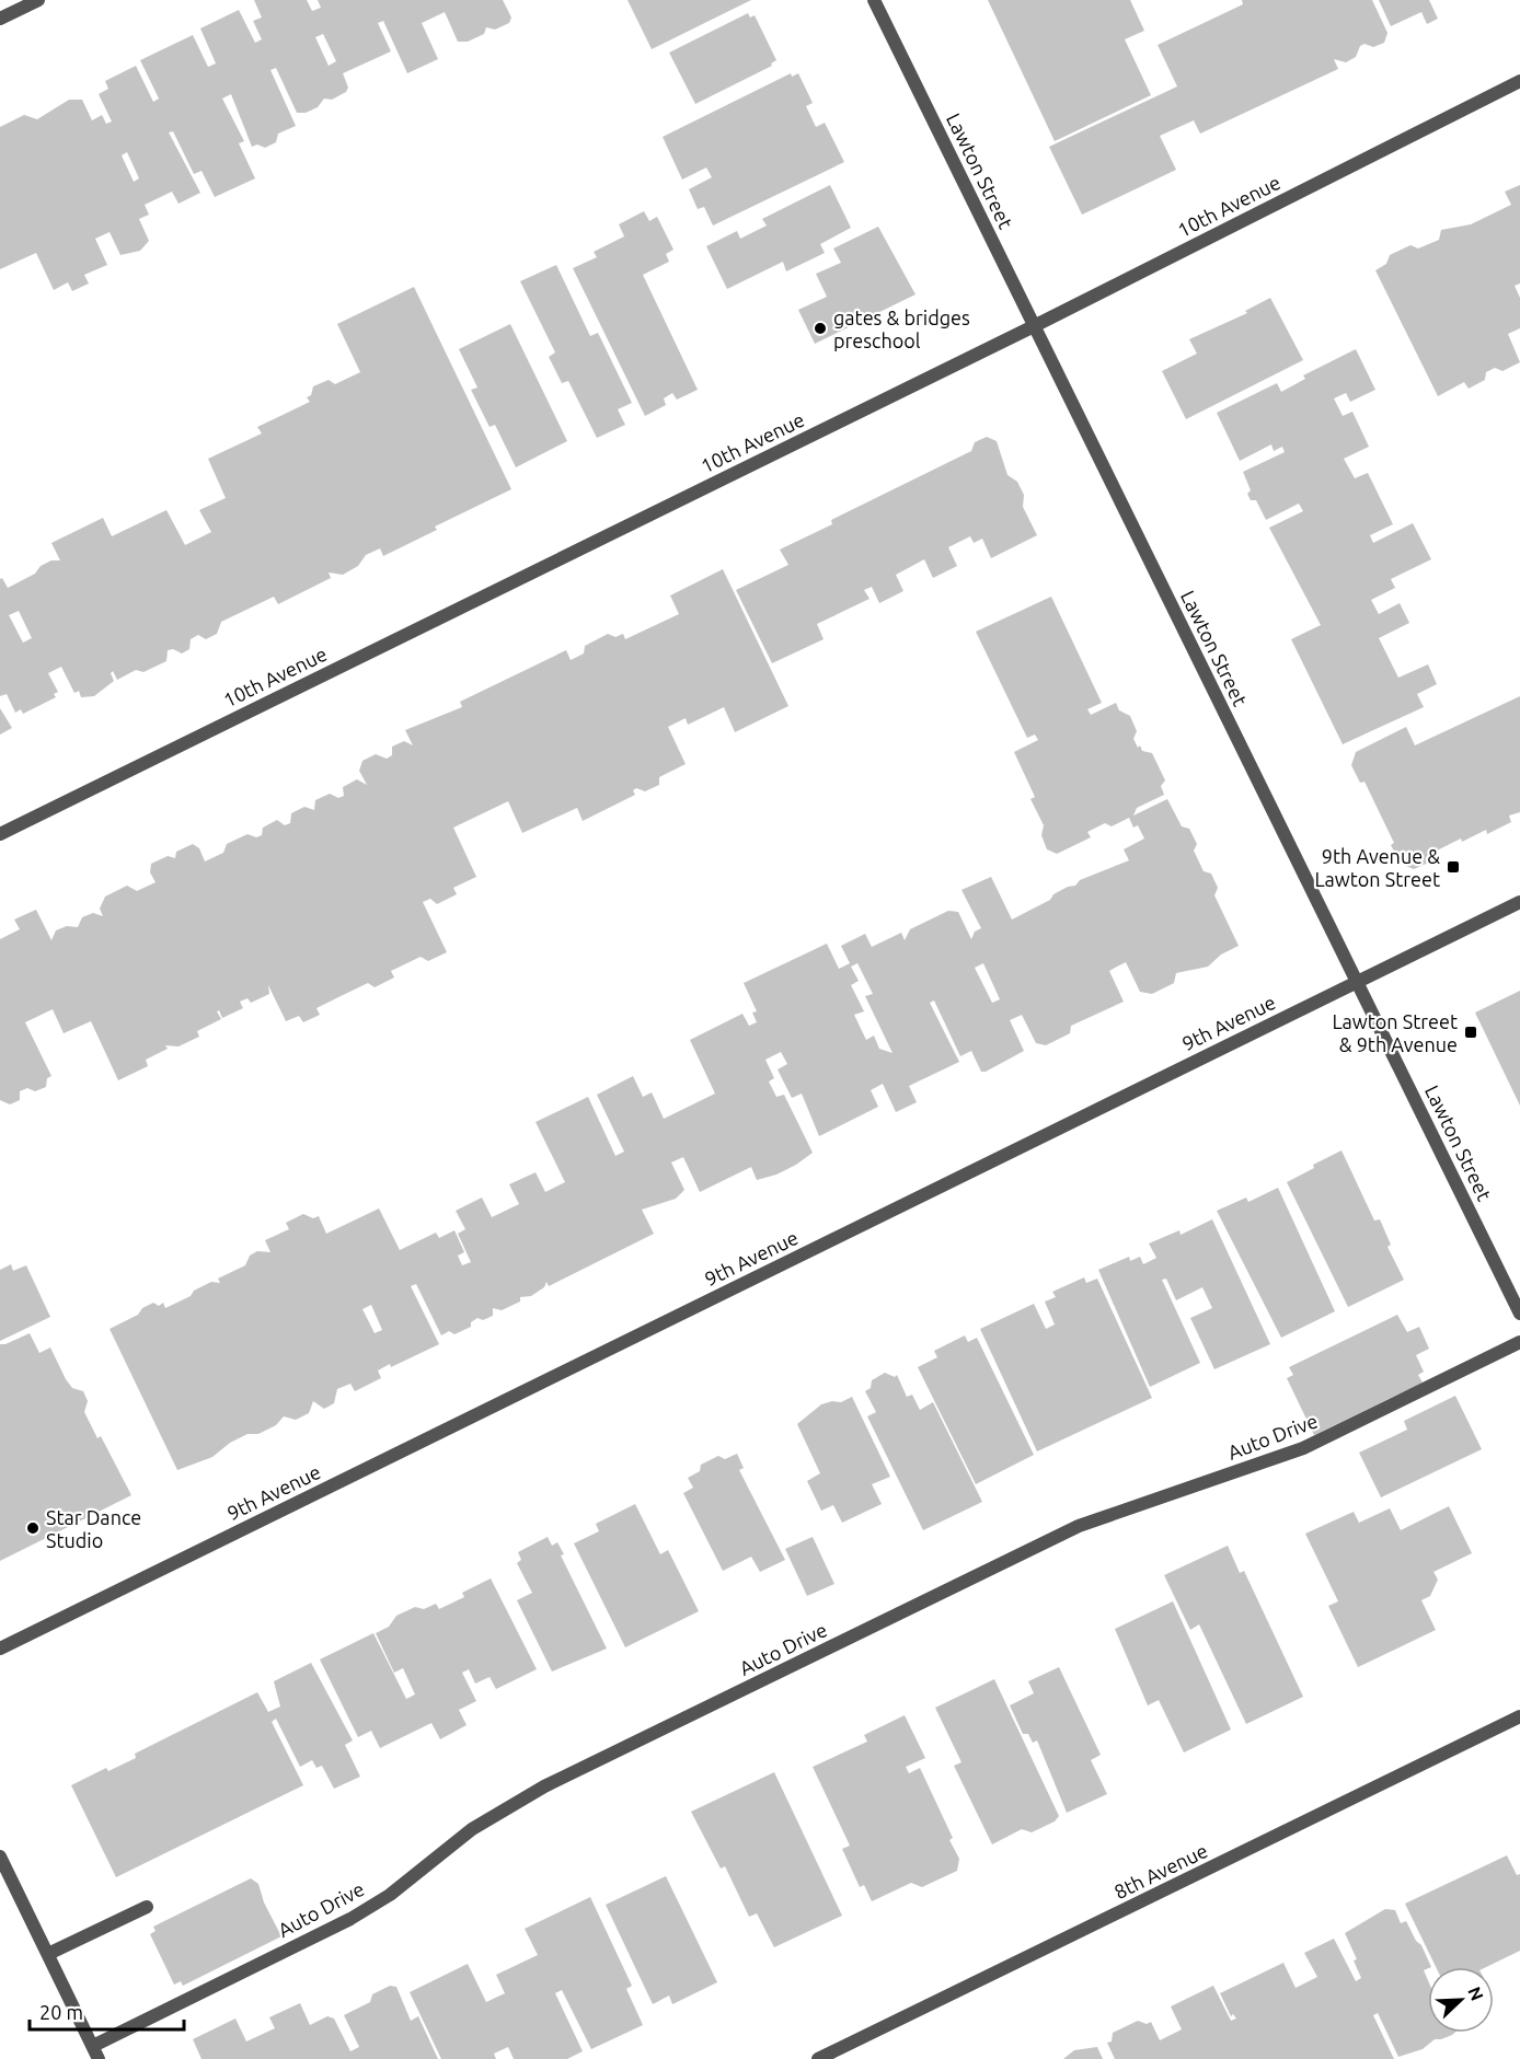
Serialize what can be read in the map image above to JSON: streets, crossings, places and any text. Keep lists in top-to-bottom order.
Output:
{
  "streets": {
    "street": [
      "Lawton Street",
      "10th Avenue",
      "9th Avenue",
      "Auto Drive",
      "8th Avenue"
    ]
  },
  "crossings": [
    ["Lawton Street", "10th Avenue"],
    ["Lawton Street", "9th Avenue"]
  ],
  "places": {
    "other": ["gates & bridges preschool", "Star Dance Studio"],
    "transit": ["9th Avenue & Lawton Street", "Lawton Street & 9th Avenue"]
  },
  "scale_bar": "20 m",
  "north": "top right"
}
